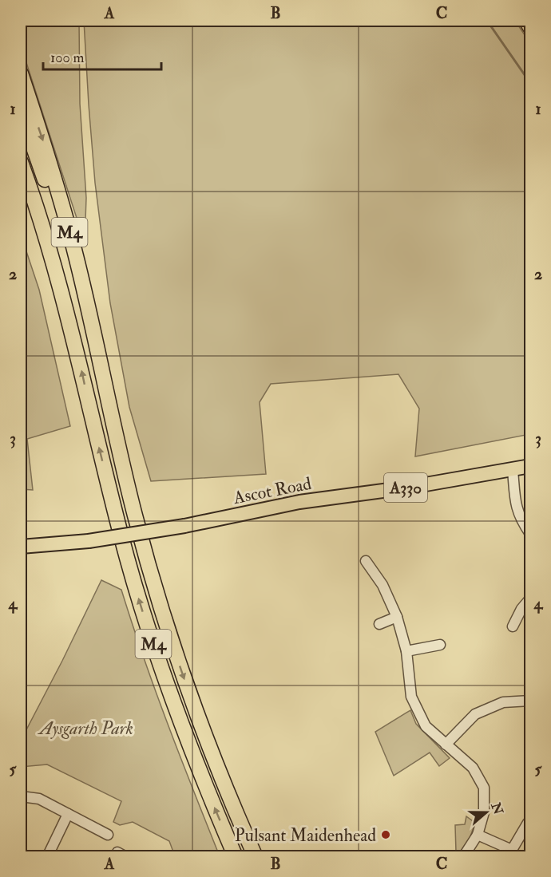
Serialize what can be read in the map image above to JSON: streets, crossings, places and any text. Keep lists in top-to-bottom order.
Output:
{
  "streets": {
    "highway": ["M4"],
    "main road": ["A330", "Ascot Road"]
  },
  "parks": ["Aysgarth Park"],
  "places": ["Pulsant Maidenhead"],
  "scale_bar": "100 m",
  "north": "right",
  "grid": {
    "columns": ["A", "B", "C"],
    "rows": [
      "1",
      "2",
      "3",
      "4",
      "5"
    ]
  }
}
